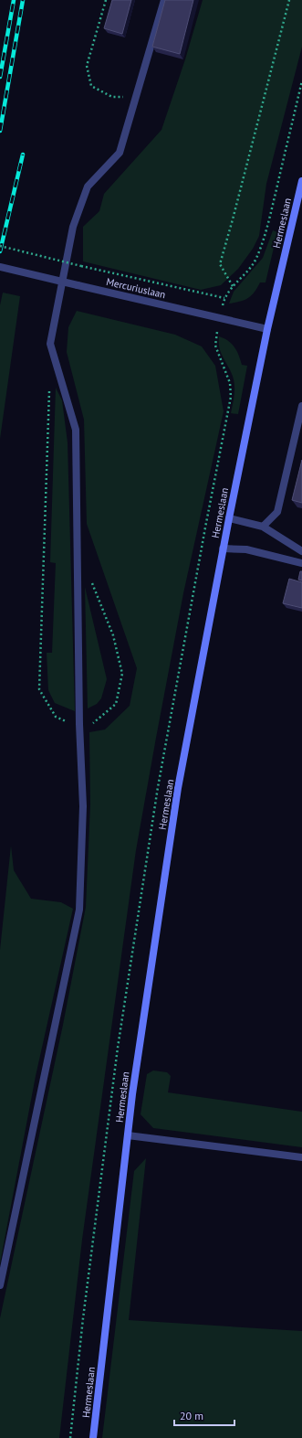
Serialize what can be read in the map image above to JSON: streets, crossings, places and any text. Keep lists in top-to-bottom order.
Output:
{
  "streets": {
    "street": ["Hermeslaan", "Mercuriuslaan"]
  },
  "crossings": [
    ["Hermeslaan", "Mercuriuslaan"]
  ],
  "scale_bar": "20 m"
}
